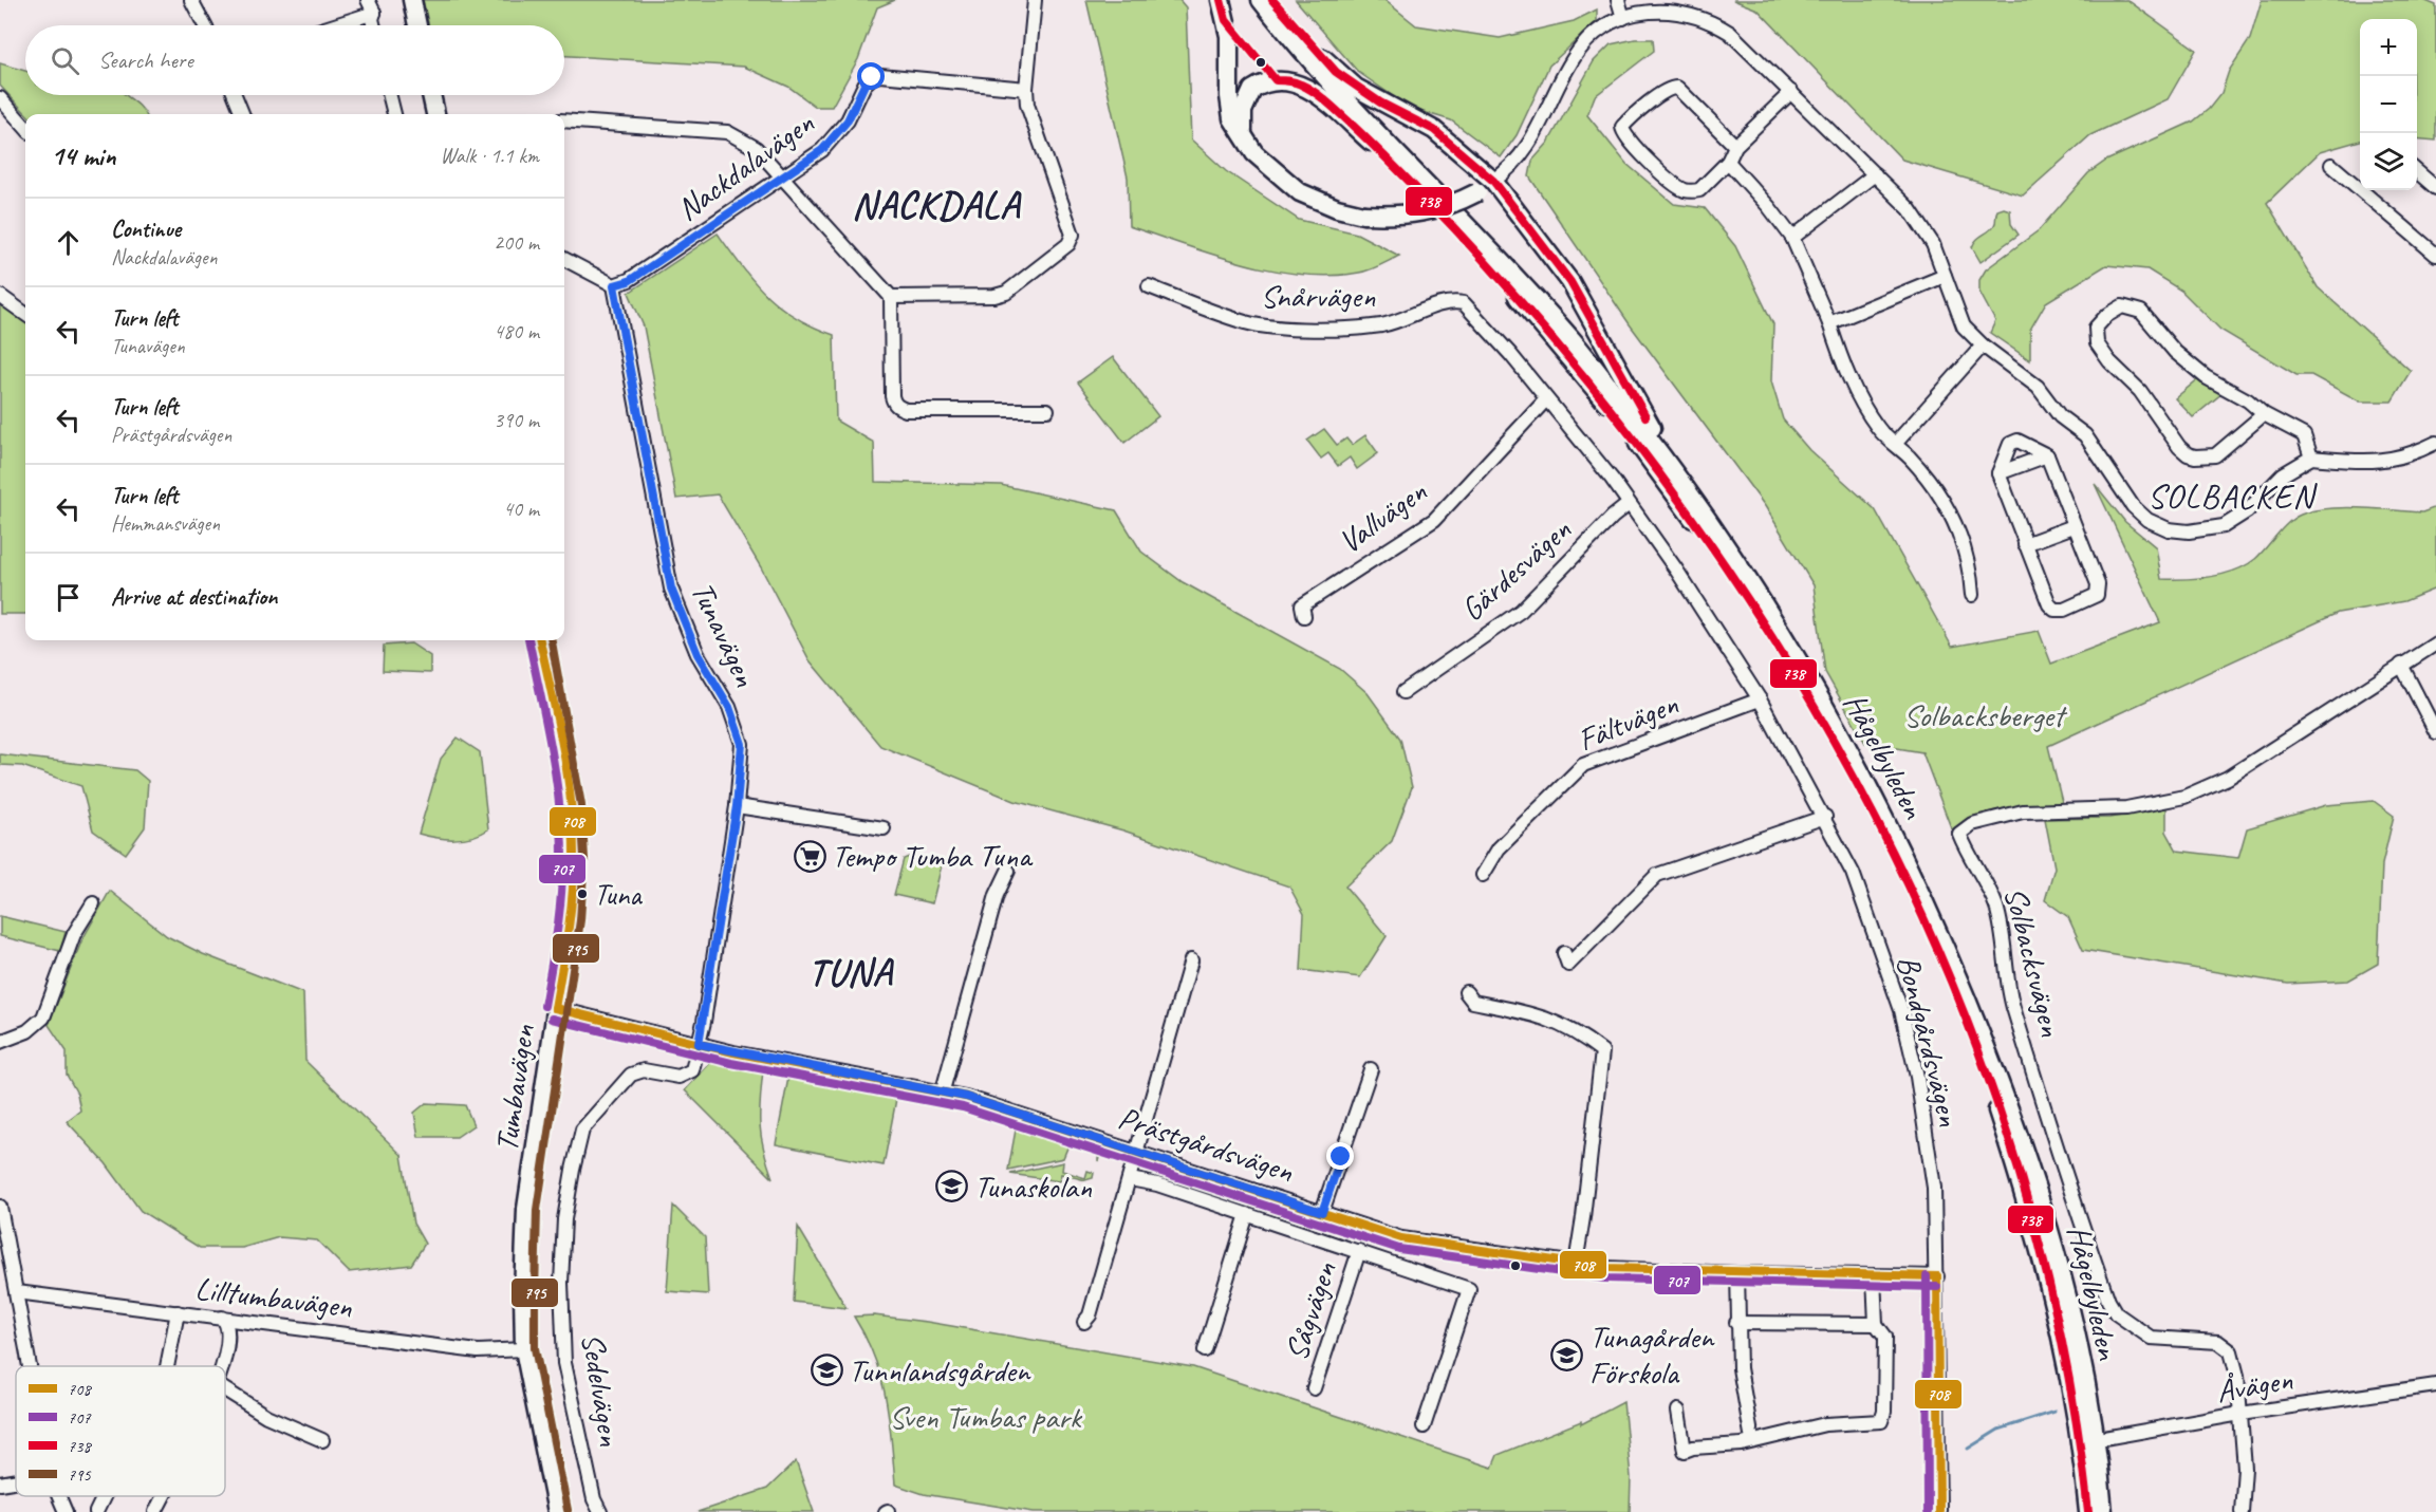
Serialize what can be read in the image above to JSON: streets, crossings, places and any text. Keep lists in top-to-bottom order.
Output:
{
  "streets": {
    "main road": ["Hågelbyleden", "Tumbavägen"],
    "street": [
      "Nackdalavägen",
      "Snårvägen",
      "Vallvägen",
      "Gärdesvägen",
      "Tunavägen",
      "Fältvägen",
      "Solbacksvägen",
      "Bondgårdsvägen",
      "Prästgårdsvägen",
      "Lilltumbavägen",
      "Sågvägen",
      "Åvägen",
      "Sedelvägen"
    ]
  },
  "crossings": [
    ["Nackdalavägen", "Tunavägen"],
    ["Snårvägen", "Bondgårdsvägen"],
    ["Vallvägen", "Bondgårdsvägen"],
    ["Gärdesvägen", "Bondgårdsvägen"],
    ["Tunavägen", "Prästgårdsvägen"],
    ["Tunavägen", "Sedelvägen"],
    ["Fältvägen", "Bondgårdsvägen"],
    ["Hågelbyleden", "Åvägen"],
    ["Solbacksvägen", "Åvägen"],
    ["Bondgårdsvägen", "Prästgårdsvägen"],
    ["Tumbavägen", "Prästgårdsvägen"],
    ["Tumbavägen", "Lilltumbavägen"],
    ["Prästgårdsvägen", "Sedelvägen"]
  ],
  "districts": ["NACKDALA", "SOLBACKEN", "TUNA"],
  "parks": ["Solbacksberget", "Sven Tumbas park"],
  "places": {
    "supermarket": ["Tempo Tumba Tuna"],
    "other": ["Tuna"],
    "school or university": ["Tunaskolan", "Tunagården Förskola", "Tunnlandsgården"]
  },
  "lines": [
    "transit line 738",
    "transit line 708",
    "transit line 707",
    "transit line 795"
  ],
  "legend": [
    "708",
    "707",
    "738",
    "795"
  ],
  "page": {
    "map_buttons": ["+", "−"],
    "search": "Search here",
    "heading": ["14 min", "Walk · 1.1 km"],
    "list": [
      ["Continue", "Nackdalavägen", "200 m"],
      ["Turn left", "Tunavägen", "480 m"],
      ["Turn left", "Prästgårdsvägen", "390 m"],
      ["Turn left", "Hemmansvägen", "40 m"],
      "Arrive at destination"
    ]
  }
}
